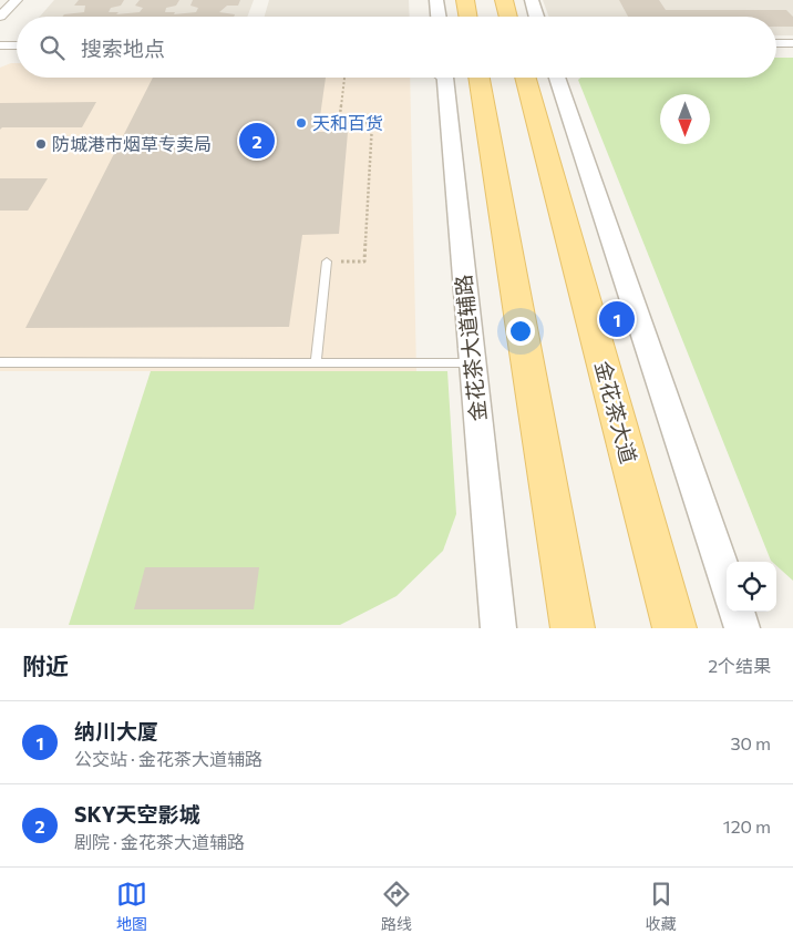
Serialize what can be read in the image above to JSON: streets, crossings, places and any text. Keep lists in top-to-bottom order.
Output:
{
  "streets": {
    "main road": ["金花茶大道"],
    "street": ["金花茶大道辅路"]
  },
  "places": ["天和百货", "防城港市烟草专卖局"],
  "north": "bottom",
  "page": {
    "search": "搜索地点",
    "pins": ["2", "1"],
    "heading": ["附近", "2个结果"],
    "list": [
      {
        "mark": "1",
        "name": "纳川大厦",
        "note": "公交站 · 金花茶大道辅路",
        "value": "30 m"
      },
      {
        "mark": "2",
        "name": "SKY天空影城",
        "note": "剧院 · 金花茶大道辅路",
        "value": "120 m"
      }
    ],
    "nav": ["地图", "路线", "收藏"]
  }
}
